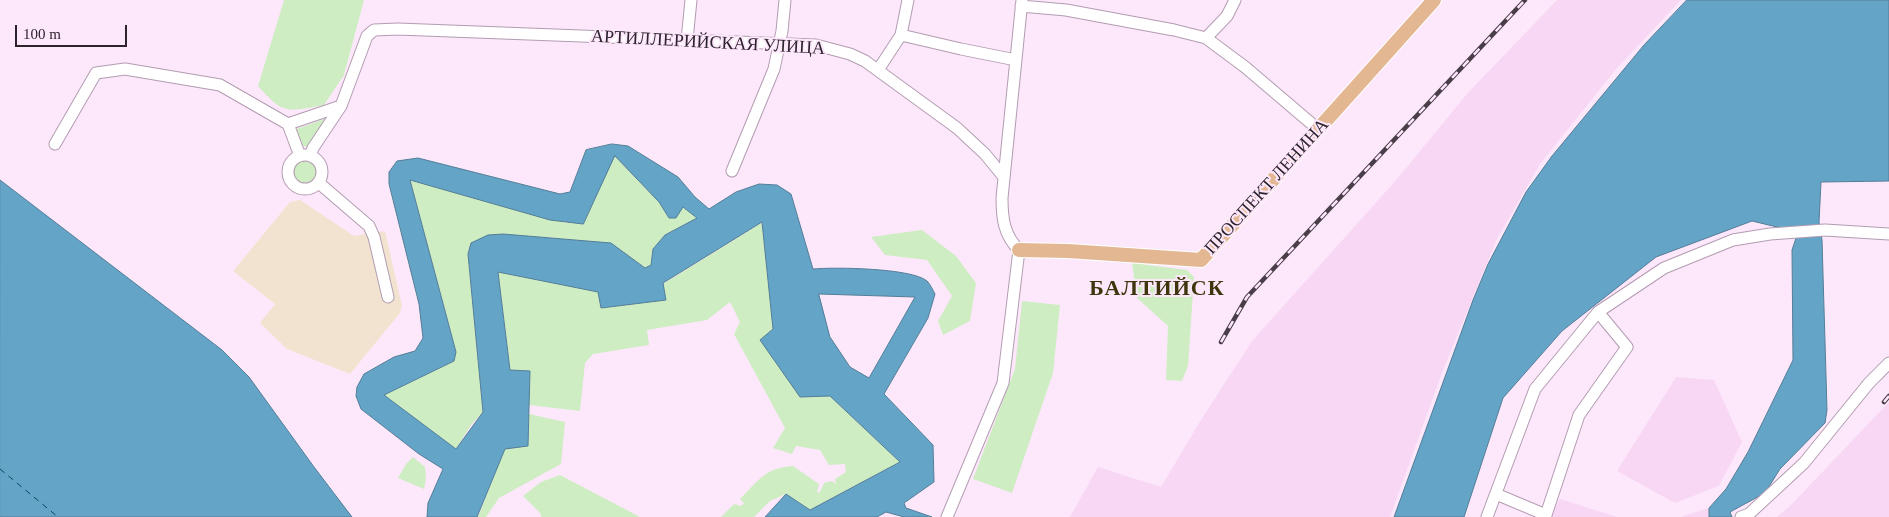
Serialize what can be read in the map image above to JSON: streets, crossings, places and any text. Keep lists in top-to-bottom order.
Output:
{
  "streets": {
    "main road": ["ПРОСПЕКТ ЛЕНИНА"],
    "street": ["АРТИЛЛЕРИЙСКАЯ УЛИЦА"]
  },
  "districts": ["БАЛТИЙСК"],
  "scale_bar": "100 m"
}
